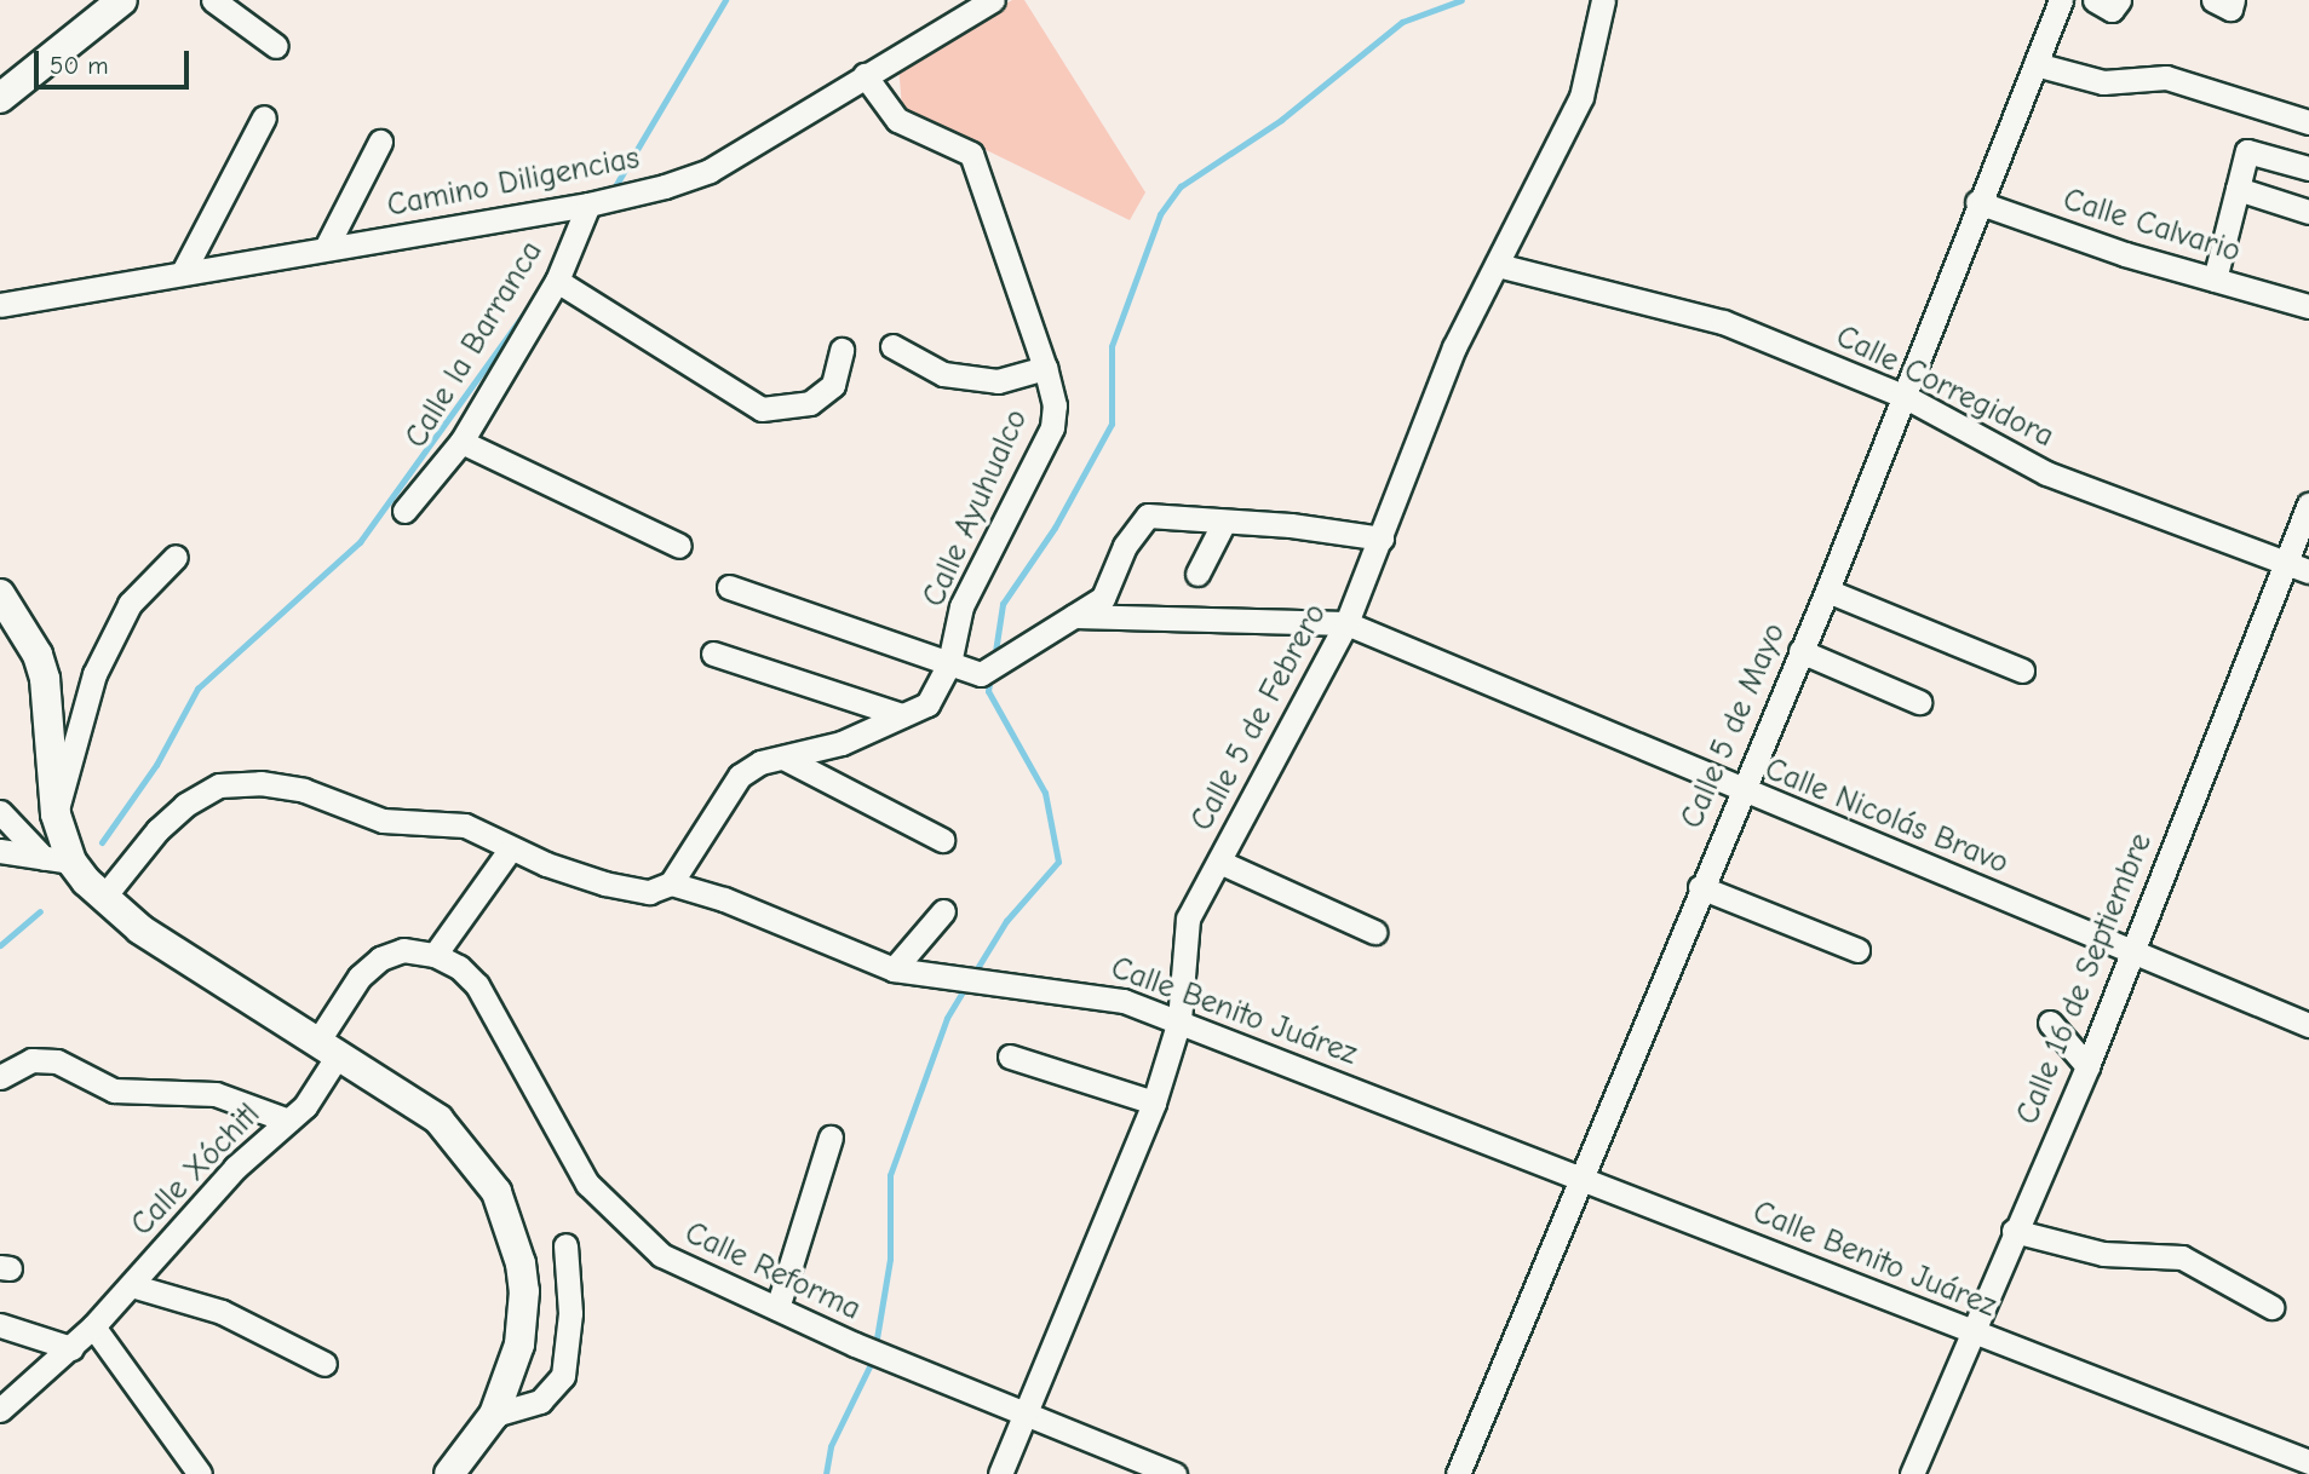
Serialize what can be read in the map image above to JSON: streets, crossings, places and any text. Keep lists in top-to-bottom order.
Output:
{
  "streets": {
    "street": [
      "Camino Diligencias",
      "Calle Calvario",
      "Calle la Barranca",
      "Calle Corregidora",
      "Calle Ayuhualco",
      "Calle 5 de Febrero",
      "Calle 5 de Mayo",
      "Calle Nicolás Bravo",
      "Calle 16 de Septiembre",
      "Calle Benito Juárez",
      "Calle Xóchitl",
      "Calle Reforma"
    ]
  },
  "crossings": [
    ["Camino Diligencias", "Calle la Barranca"],
    ["Camino Diligencias", "Calle Ayuhualco"],
    ["Calle Calvario", "Calle 5 de Mayo"],
    ["Calle Corregidora", "Calle 5 de Febrero"],
    ["Calle Corregidora", "Calle 5 de Mayo"],
    ["Calle Corregidora", "Calle 16 de Septiembre"],
    ["Calle Ayuhualco", "Calle Benito Juárez"],
    ["Calle 5 de Febrero", "Calle Nicolás Bravo"],
    ["Calle 5 de Febrero", "Calle Benito Juárez"],
    ["Calle 5 de Febrero", "Calle Reforma"],
    ["Calle 5 de Mayo", "Calle Nicolás Bravo"],
    ["Calle 5 de Mayo", "Calle Benito Juárez"],
    ["Calle Nicolás Bravo", "Calle 16 de Septiembre"],
    ["Calle 16 de Septiembre", "Calle Benito Juárez"]
  ],
  "scale_bar": "50 m"
}
